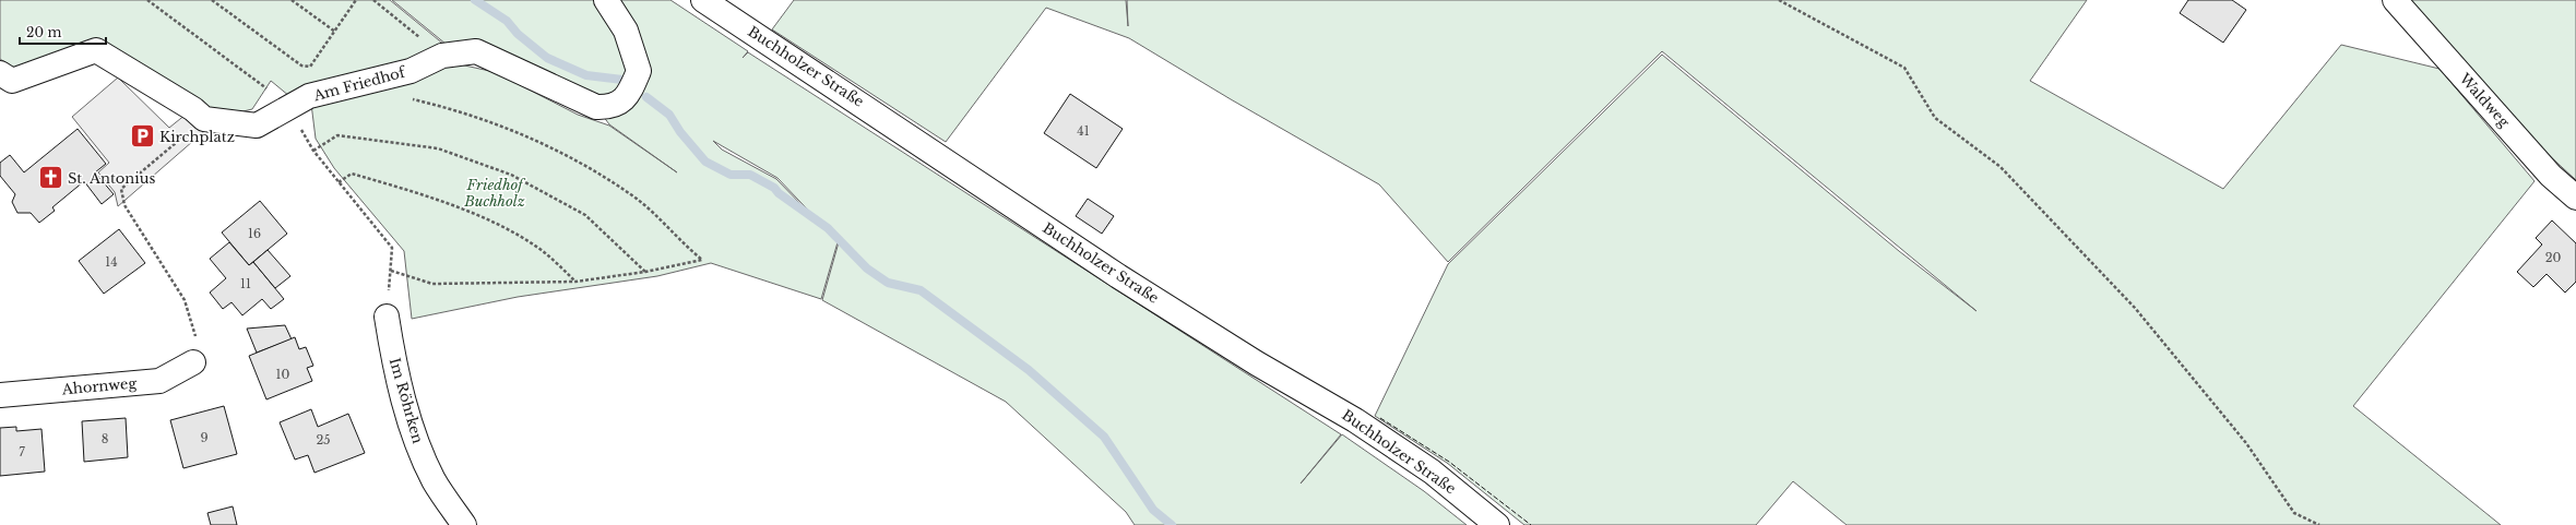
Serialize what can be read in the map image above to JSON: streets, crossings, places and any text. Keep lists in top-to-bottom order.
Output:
{
  "streets": {
    "street": [
      "Buchholzer Straße",
      "Am Friedhof",
      "Waldweg",
      "Ahornweg",
      "Im Röhrken"
    ]
  },
  "parks": ["Friedhof Buchholz"],
  "places": {
    "parking": ["Kirchplatz"],
    "church": ["St. Antonius"]
  },
  "house_numbers": [
    "41",
    "16",
    "20",
    "14",
    "11",
    "10",
    "9",
    "8",
    "25",
    "7"
  ],
  "scale_bar": "20 m"
}
